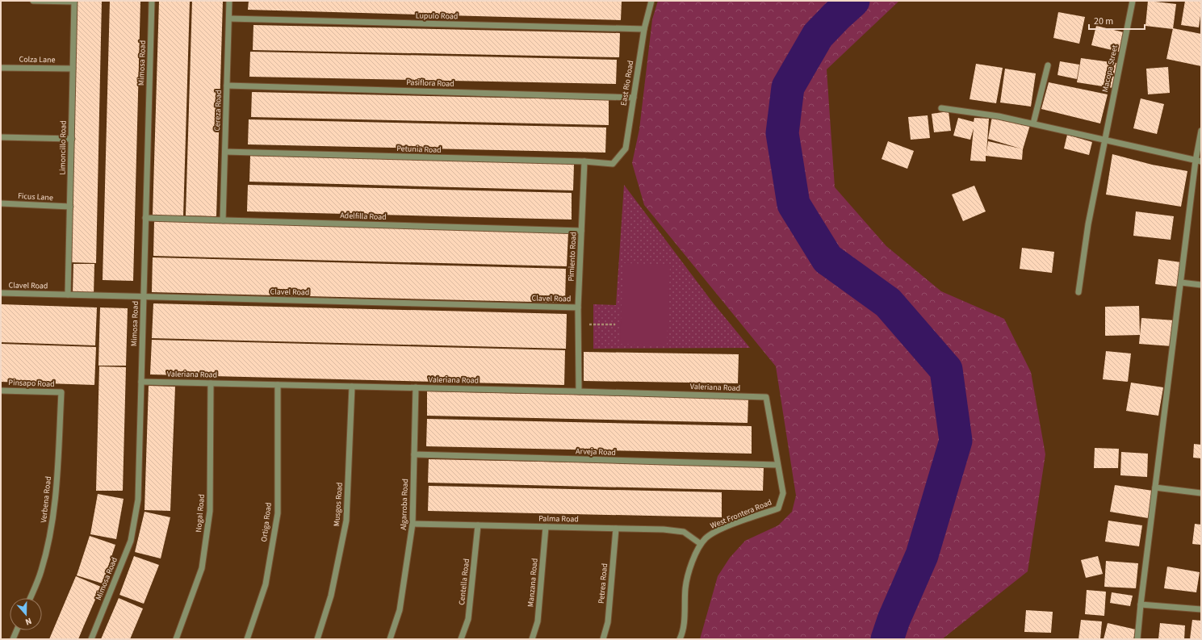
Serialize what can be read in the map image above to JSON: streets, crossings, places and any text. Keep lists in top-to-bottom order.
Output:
{
  "streets": {
    "street": [
      "Lupulo Road",
      "Colza Lane",
      "Mimosa Road",
      "Macopa Street",
      "Pasiflora Road",
      "East Rio Road",
      "Cereza Road",
      "Limoncillo Road",
      "Petunia Road",
      "Ficus Lane",
      "Adelfilla Road",
      "Pimiento Road",
      "Clavel Road",
      "Valeriana Road",
      "Pinsapo Road",
      "Arveja Road",
      "Verbena Road",
      "Musgos Road",
      "Algarroba Road",
      "Nogal Road",
      "West Frontera Road",
      "Palma Road",
      "Ortiga Road",
      "Centella Road",
      "Manzana Road",
      "Petrea Road"
    ]
  },
  "crossings": [
    ["Lupulo Road", "East Rio Road"],
    ["Lupulo Road", "Cereza Road"],
    ["Colza Lane", "Limoncillo Road"],
    ["Mimosa Road", "Adelfilla Road"],
    ["Mimosa Road", "Clavel Road"],
    ["Mimosa Road", "Valeriana Road"],
    ["Pasiflora Road", "East Rio Road"],
    ["Pasiflora Road", "Cereza Road"],
    ["East Rio Road", "Petunia Road"],
    ["Cereza Road", "Petunia Road"],
    ["Cereza Road", "Adelfilla Road"],
    ["Limoncillo Road", "Ficus Lane"],
    ["Limoncillo Road", "Clavel Road"],
    ["Petunia Road", "Pimiento Road"],
    ["Adelfilla Road", "Pimiento Road"],
    ["Pimiento Road", "Clavel Road"],
    ["Pimiento Road", "Valeriana Road"],
    ["Valeriana Road", "Musgos Road"],
    ["Valeriana Road", "Algarroba Road"],
    ["Valeriana Road", "Nogal Road"],
    ["Valeriana Road", "West Frontera Road"],
    ["Valeriana Road", "Ortiga Road"],
    ["Pinsapo Road", "Verbena Road"],
    ["Arveja Road", "Algarroba Road"],
    ["Arveja Road", "West Frontera Road"],
    ["Algarroba Road", "Palma Road"],
    ["West Frontera Road", "Palma Road"],
    ["Palma Road", "Centella Road"],
    ["Palma Road", "Manzana Road"],
    ["Palma Road", "Petrea Road"]
  ],
  "scale_bar": "20 m",
  "north": "bottom"
}
